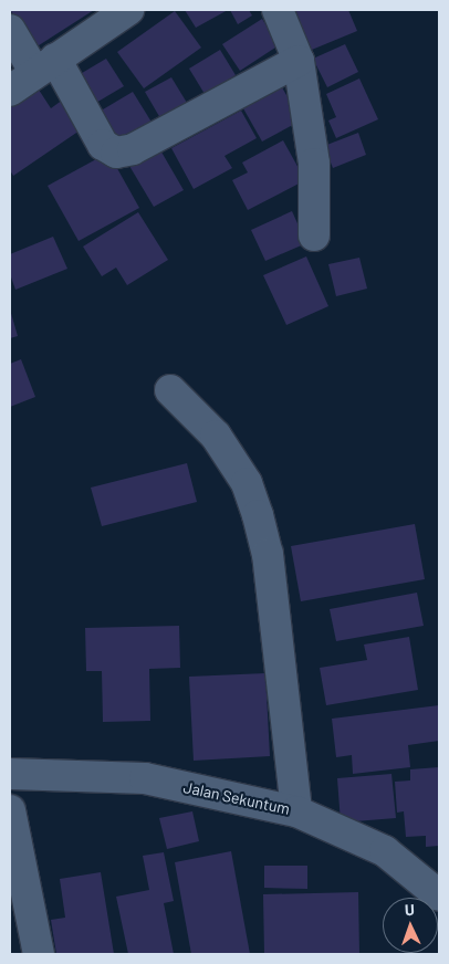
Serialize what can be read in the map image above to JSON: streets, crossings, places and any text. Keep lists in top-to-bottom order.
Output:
{
  "streets": {
    "street": ["Jalan Sekuntum"]
  },
  "north": "top"
}
